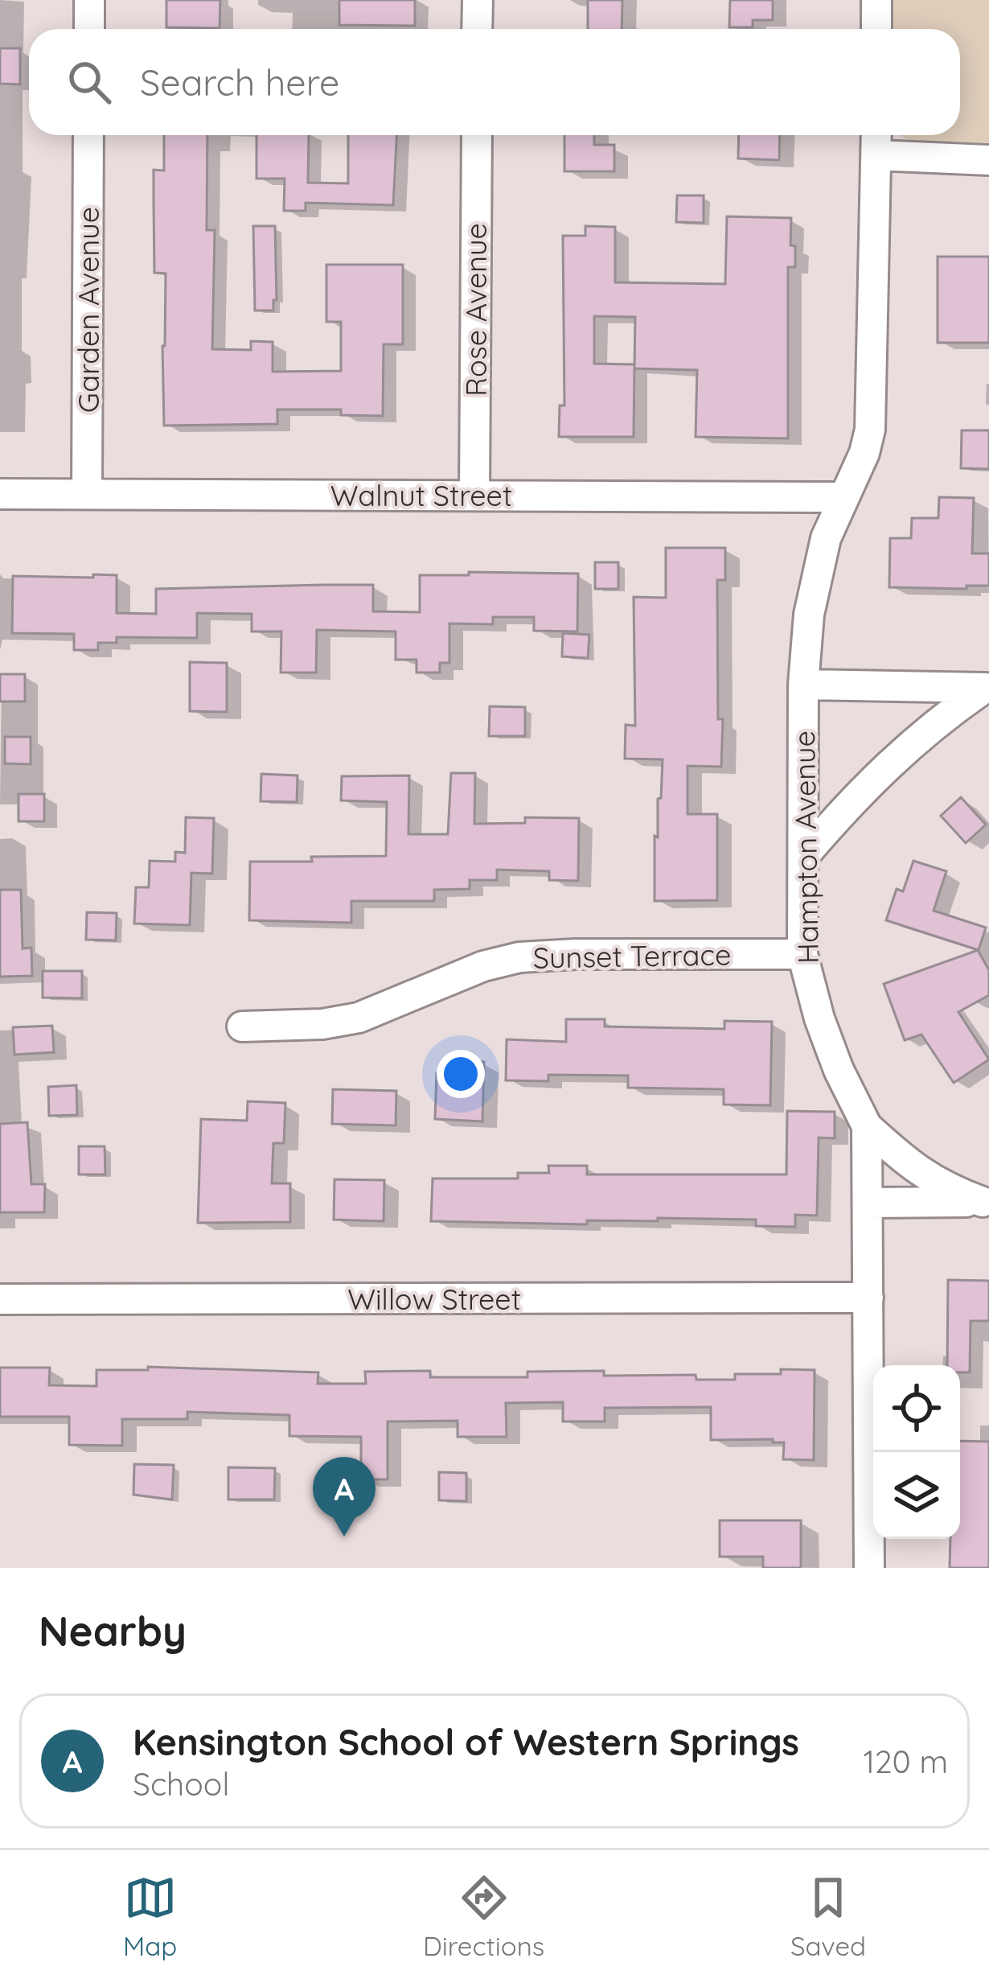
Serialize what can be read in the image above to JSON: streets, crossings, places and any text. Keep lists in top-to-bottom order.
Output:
{
  "streets": {
    "street": [
      "Garden Avenue",
      "Rose Avenue",
      "Walnut Street",
      "Hampton Avenue",
      "Sunset Terrace",
      "Willow Street"
    ]
  },
  "crossings": [
    ["Garden Avenue", "Walnut Street"],
    ["Rose Avenue", "Walnut Street"],
    ["Walnut Street", "Hampton Avenue"],
    ["Hampton Avenue", "Sunset Terrace"],
    ["Hampton Avenue", "Willow Street"]
  ],
  "page": {
    "search": "Search here",
    "pins": "A",
    "heading": "Nearby",
    "list": [
      {
        "mark": "A",
        "name": "Kensington School of Western Springs",
        "note": "School",
        "value": "120 m"
      }
    ],
    "nav": ["Map", "Directions", "Saved"]
  }
}
